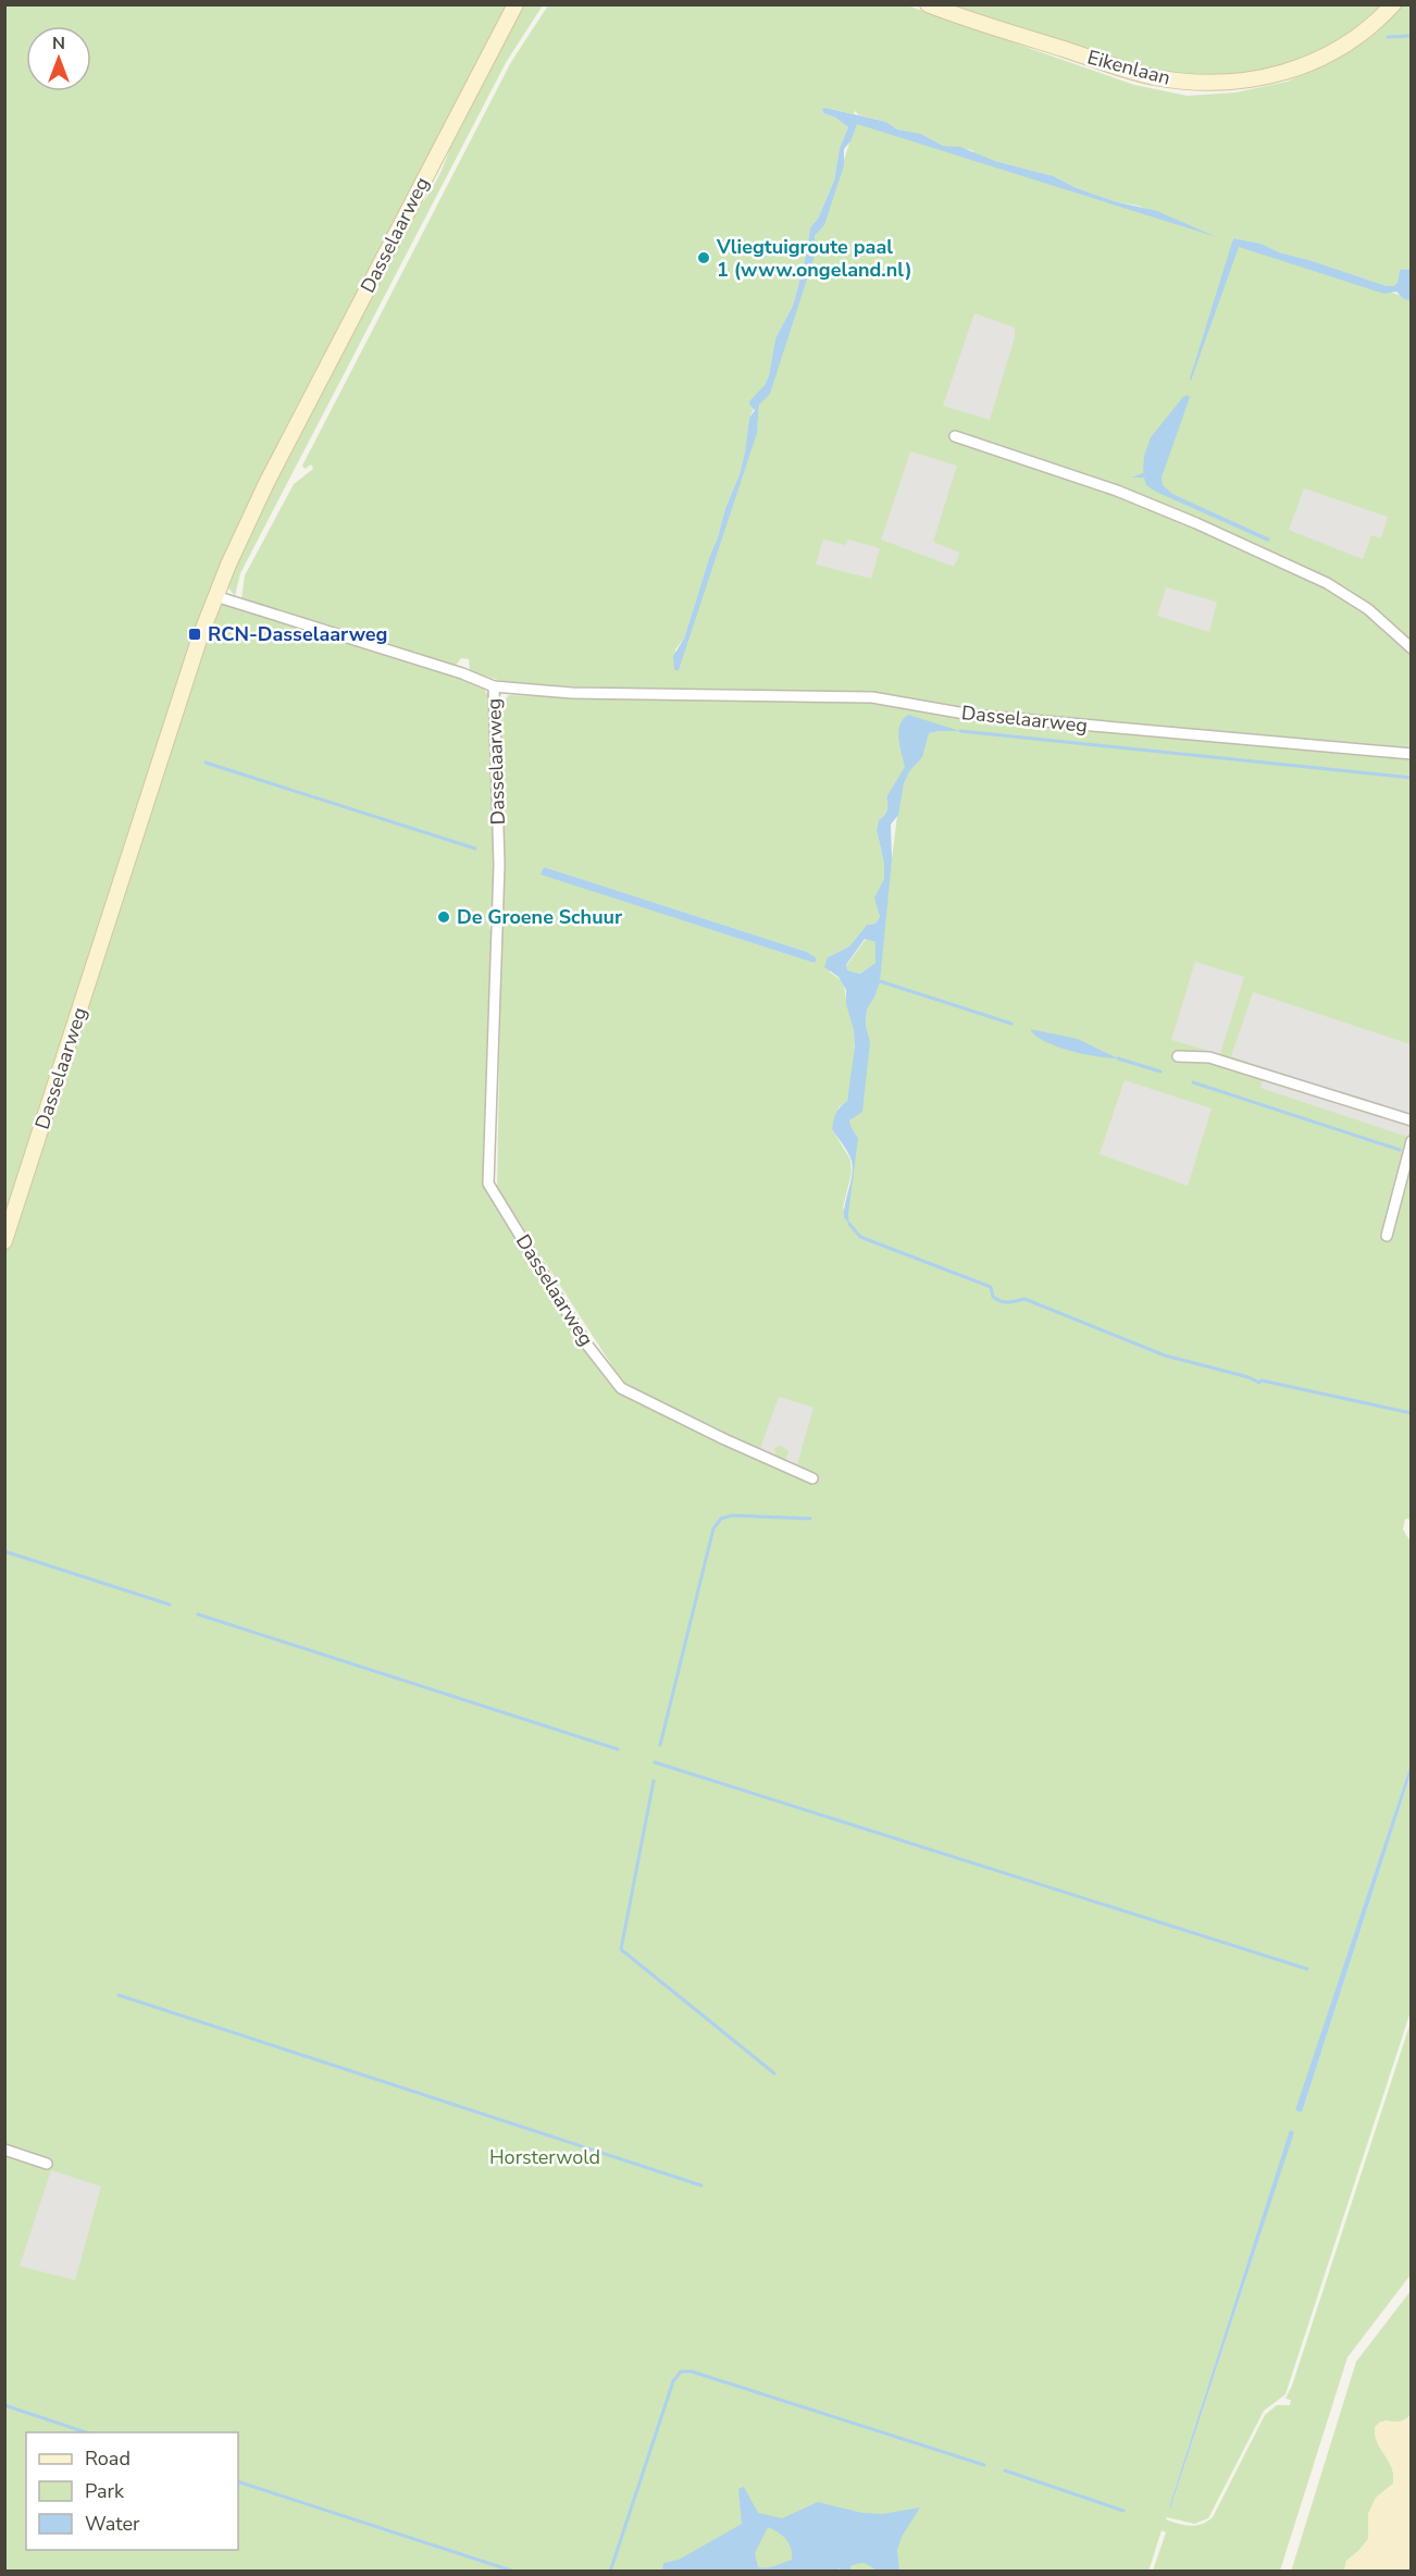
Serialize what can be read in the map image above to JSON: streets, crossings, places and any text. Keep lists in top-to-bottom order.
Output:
{
  "streets": {
    "street": ["Eikenlaan", "Dasselaarweg"]
  },
  "parks": ["Horsterwold"],
  "places": {
    "other": ["Vliegtuigroute paal 1 (www.ongeland.nl)", "De Groene Schuur"],
    "transit": ["RCN-Dasselaarweg"]
  },
  "legend": ["Road", "Park", "Water"],
  "north": "top"
}
